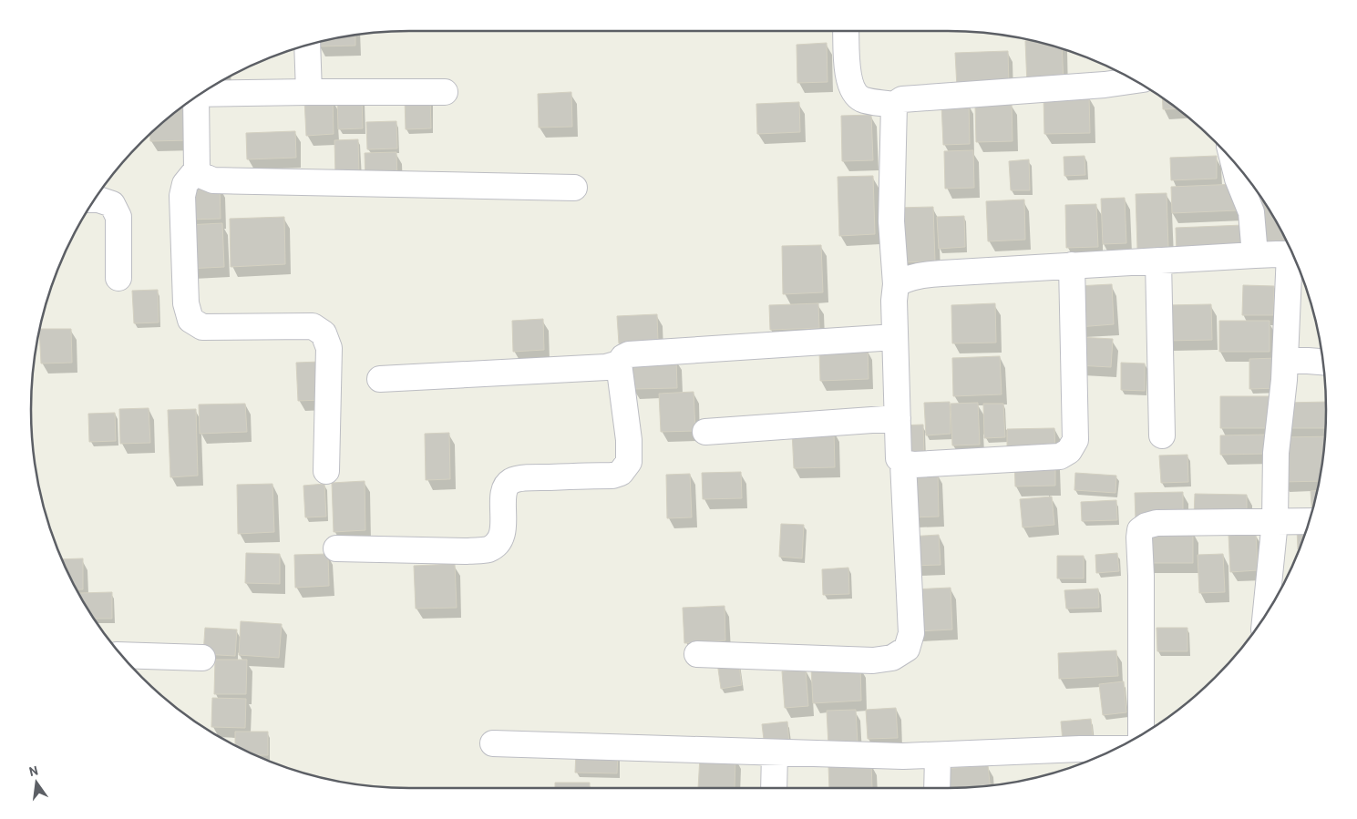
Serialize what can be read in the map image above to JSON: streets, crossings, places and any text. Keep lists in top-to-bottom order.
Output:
{
  "north": "top"
}
